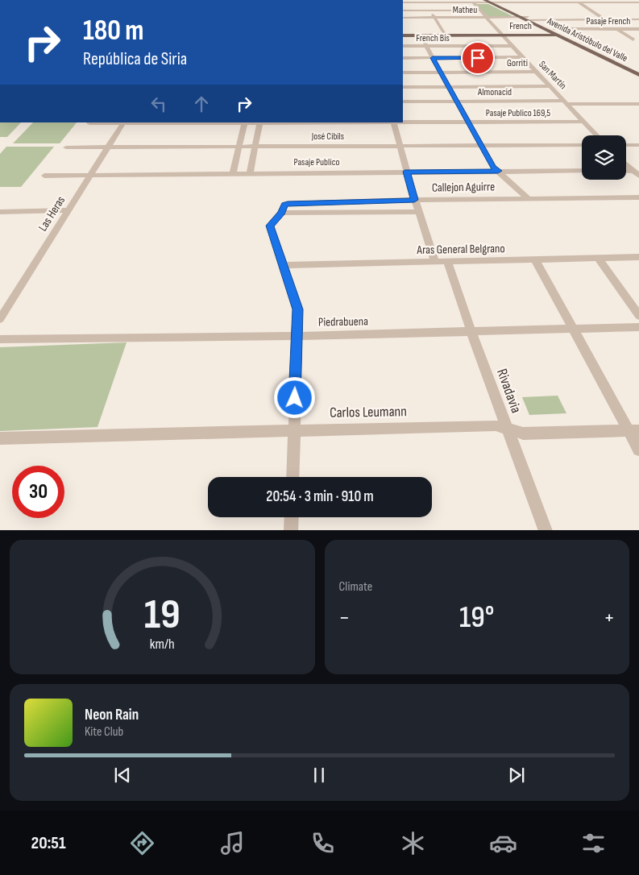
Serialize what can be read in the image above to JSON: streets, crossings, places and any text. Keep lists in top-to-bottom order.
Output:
{
  "streets": {
    "main road": ["French", "Avenida Aristóbulo del Valle"],
    "street": [
      "Matheu",
      "Pasaje French",
      "French Bis",
      "Gorriti",
      "San Martín",
      "Almonacid",
      "Pasaje Publico 169,5",
      "José Cibils",
      "Pasaje Publico",
      "Callejon Aguirre",
      "Las Heras",
      "Aras General Belgrano",
      "Piedrabuena",
      "Rivadavia",
      "Carlos Leumann"
    ]
  },
  "crossings": [
    ["Matheu", "Avenida Aristóbulo del Valle"],
    ["Matheu", "San Martín"],
    ["Pasaje French", "French"],
    ["Pasaje French", "Avenida Aristóbulo del Valle"],
    ["French", "Avenida Aristóbulo del Valle"],
    ["French", "San Martín"],
    ["French Bis", "San Martín"],
    ["Gorriti", "San Martín"],
    ["San Martín", "Almonacid"],
    ["San Martín", "Pasaje Publico 169,5"],
    ["Pasaje Publico 169,5", "Las Heras"],
    ["José Cibils", "Las Heras"],
    ["Pasaje Publico", "Las Heras"],
    ["Aras General Belgrano", "Rivadavia"],
    ["Piedrabuena", "Rivadavia"],
    ["Rivadavia", "Carlos Leumann"]
  ],
  "page": {
    "turn": ["180 m", "República de Siria"],
    "limit": "30",
    "trip": "20:54 · 3 min · 910 m",
    "tile": "Climate",
    "heat": ["−", "19°", "+"],
    "song": ["Neon Rain", "Kite Club"],
    "tabs": "20:51",
    "gauge": ["19", "km/h"]
  }
}
